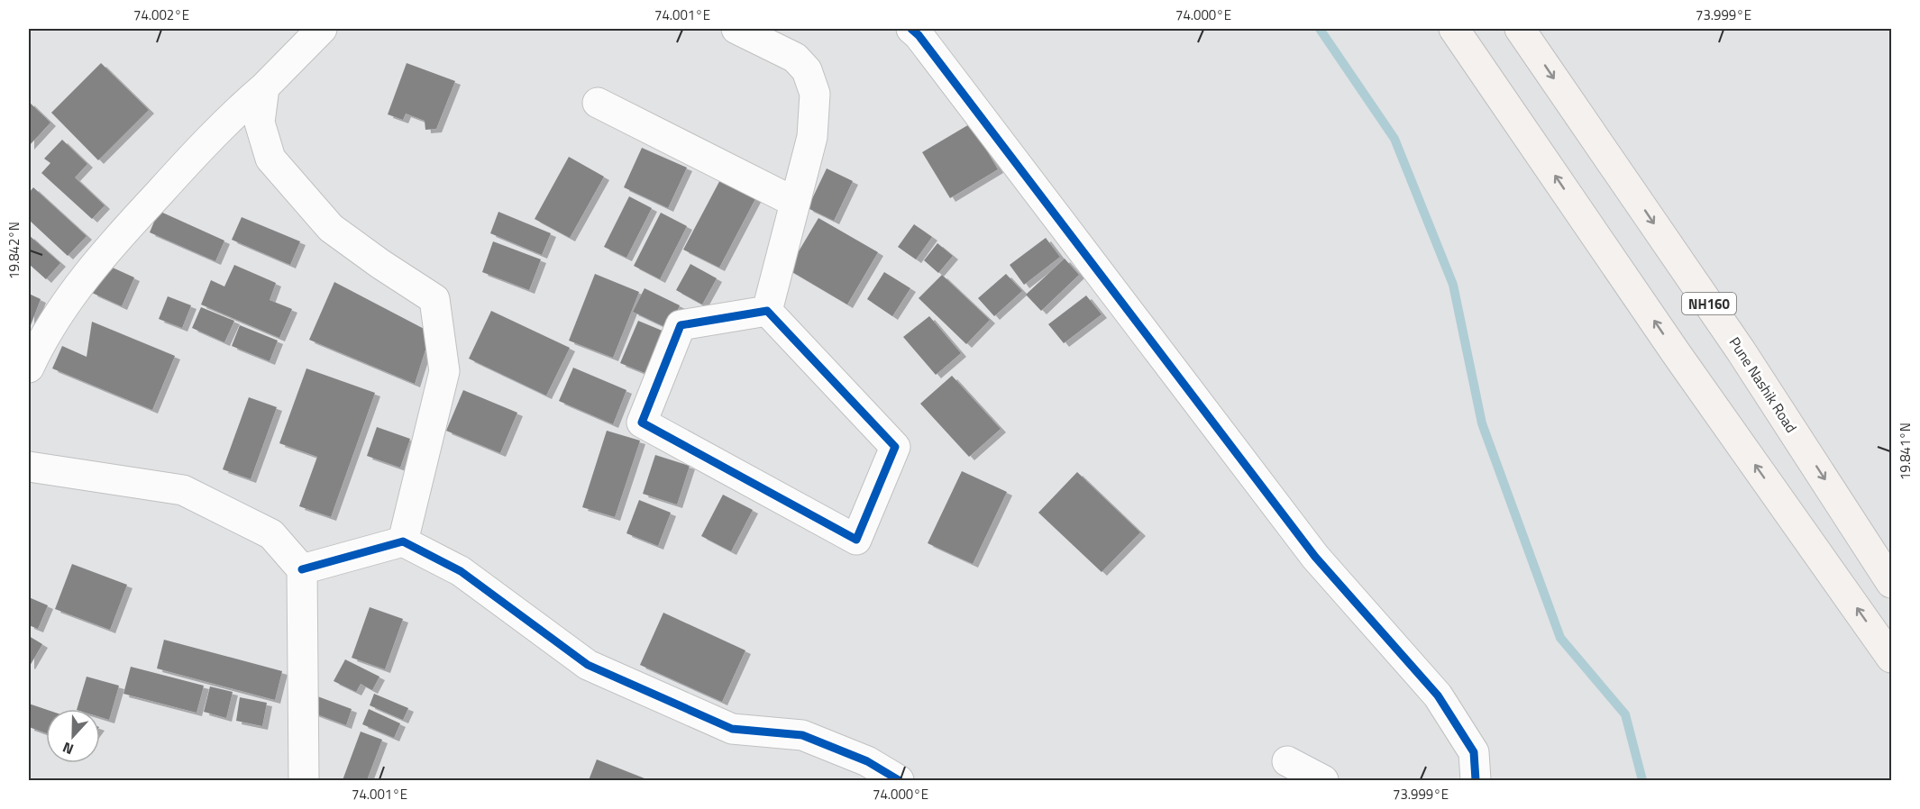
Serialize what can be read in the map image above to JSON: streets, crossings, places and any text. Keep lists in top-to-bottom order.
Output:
{
  "streets": {
    "main road": ["NH160", "Pune Nashik Road"]
  },
  "north": "bottom",
  "coordinates": [
    "74.002°E",
    "74.001°E",
    "74.000°E",
    "73.999°E",
    "19.842°N",
    "19.841°N"
  ]
}
